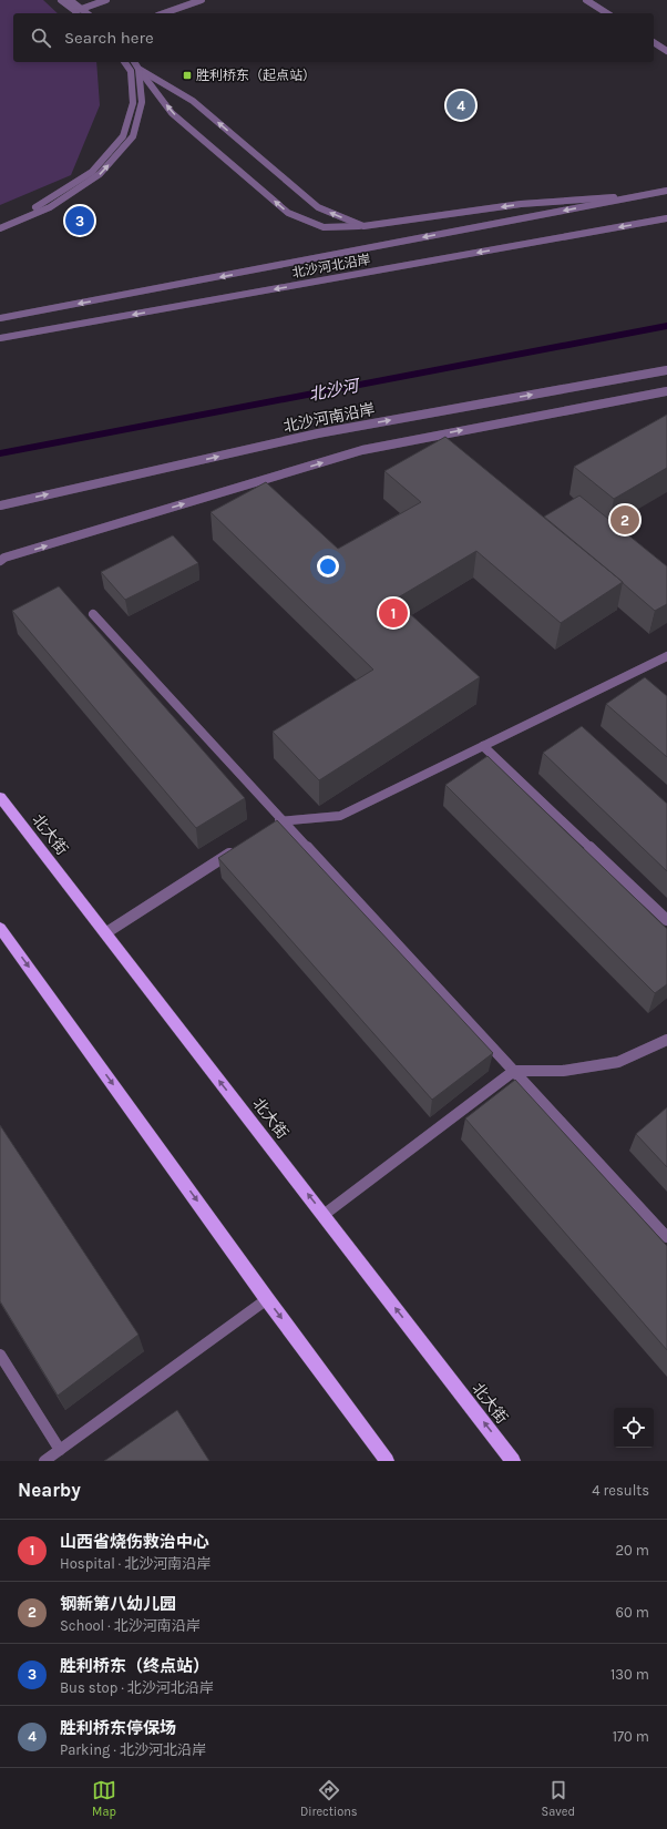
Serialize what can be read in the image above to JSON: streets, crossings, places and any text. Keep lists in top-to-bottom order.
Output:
{
  "streets": {
    "main road": ["北大街"],
    "street": ["北沙河北沿岸", "北沙河南沿岸"]
  },
  "water": ["北沙河"],
  "places": {
    "transit": ["胜利桥东（起点站）"]
  },
  "page": {
    "search": "Search here",
    "pins": [
      "4",
      "3",
      "2",
      "1"
    ],
    "heading": ["Nearby", "4 results"],
    "list": [
      {
        "mark": "1",
        "name": "山西省烧伤救治中心",
        "note": "Hospital · 北沙河南沿岸",
        "value": "20 m"
      },
      {
        "mark": "2",
        "name": "钢新第八幼儿园",
        "note": "School · 北沙河南沿岸",
        "value": "60 m"
      },
      {
        "mark": "3",
        "name": "胜利桥东（终点站）",
        "note": "Bus stop · 北沙河北沿岸",
        "value": "130 m"
      },
      {
        "mark": "4",
        "name": "胜利桥东停保场",
        "note": "Parking · 北沙河北沿岸",
        "value": "170 m"
      }
    ],
    "nav": ["Map", "Directions", "Saved"]
  }
}
